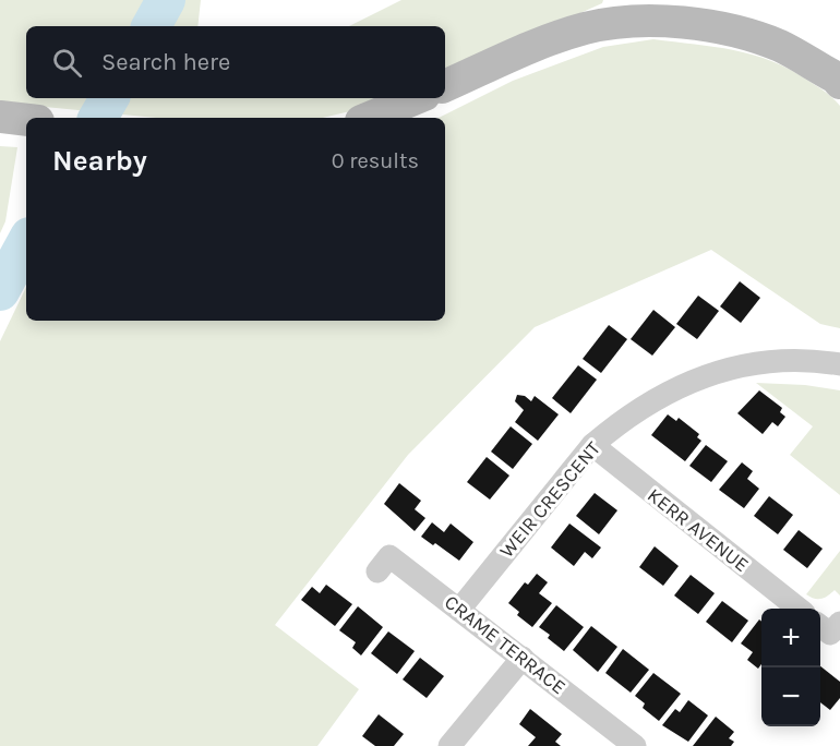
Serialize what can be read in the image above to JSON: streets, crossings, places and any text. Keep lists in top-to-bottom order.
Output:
{
  "streets": {
    "street": ["WEIR CRESCENT", "KERR AVENUE", "CRAME TERRACE"]
  },
  "crossings": [
    ["WEIR CRESCENT", "KERR AVENUE"],
    ["WEIR CRESCENT", "CRAME TERRACE"]
  ],
  "page": {
    "search": "Search here",
    "heading": ["Nearby", "0 results"],
    "map_buttons": ["+", "−"]
  }
}
